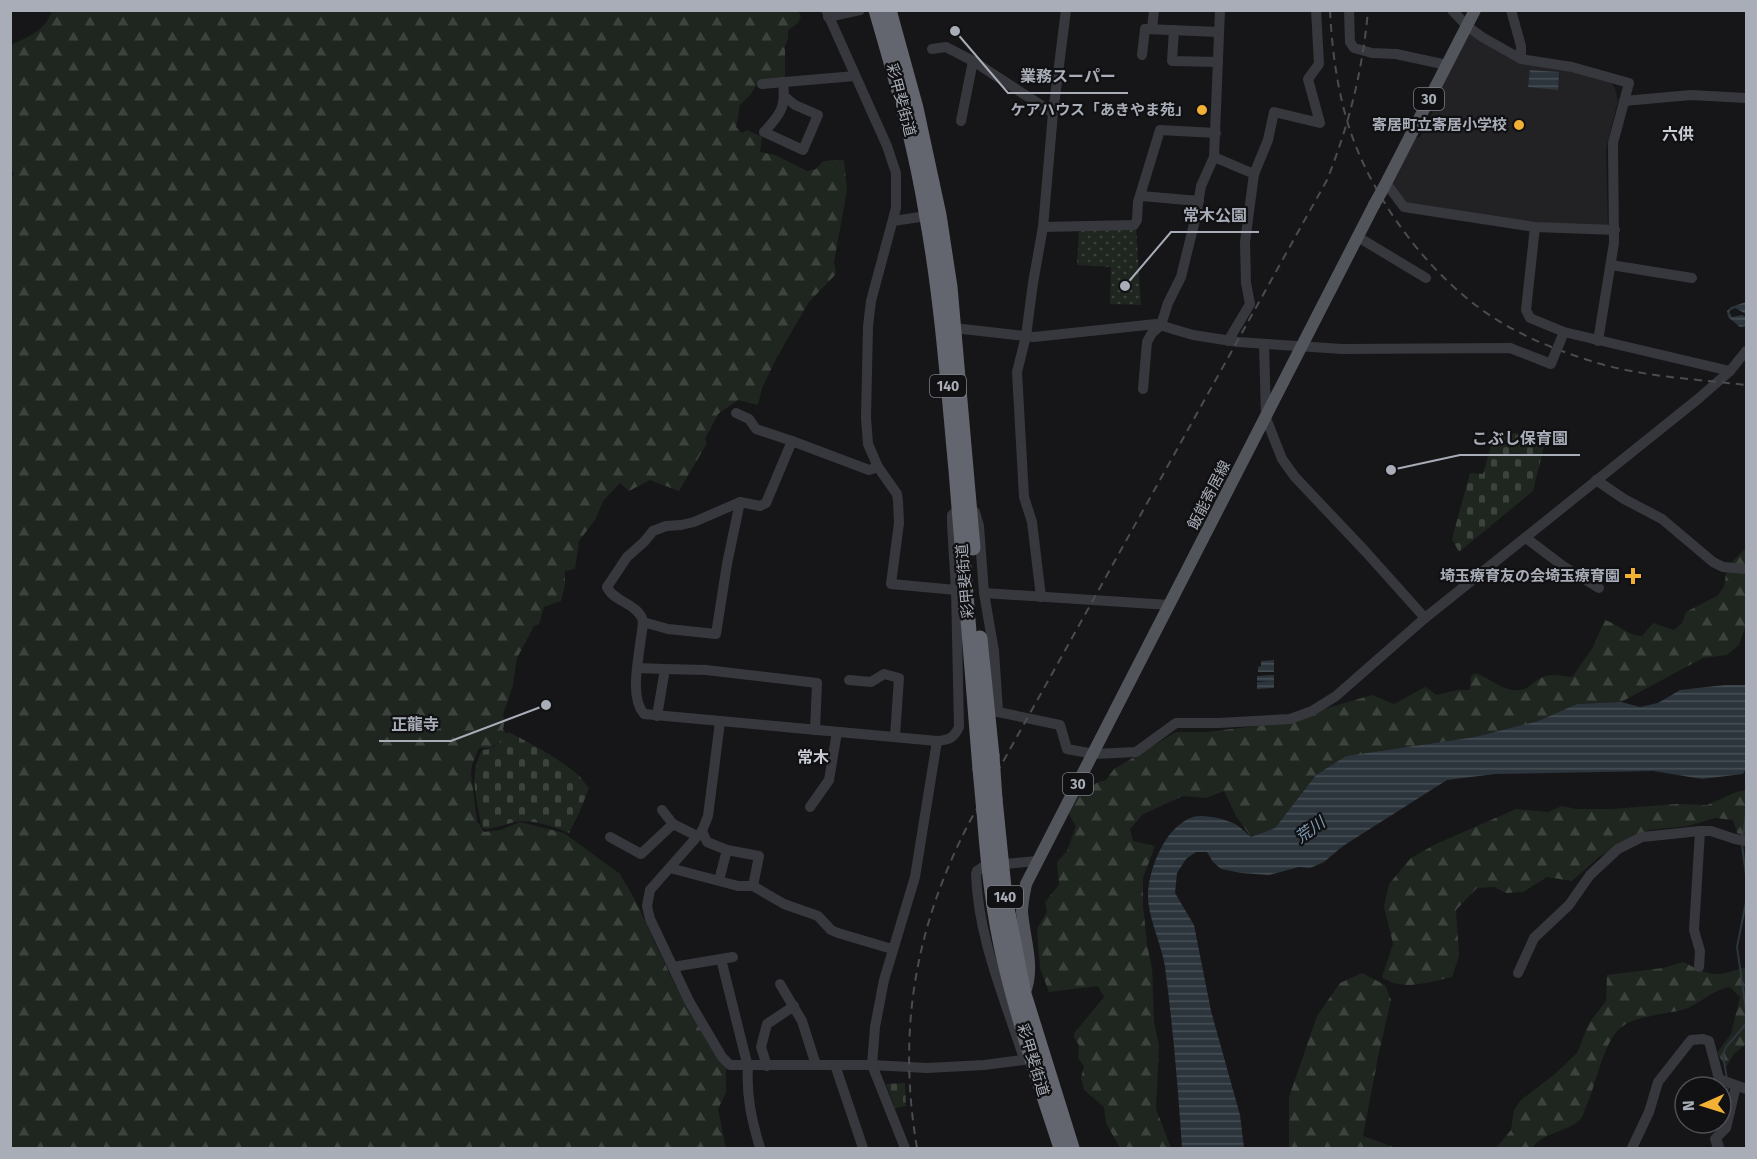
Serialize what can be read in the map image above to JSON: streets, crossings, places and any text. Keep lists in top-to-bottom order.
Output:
{
  "streets": {
    "highway": ["彩甲斐街道", "140"],
    "main road": ["30", "飯能寄居線"]
  },
  "crossings": [
    ["彩甲斐街道", "飯能寄居線"]
  ],
  "districts": ["六供", "常木"],
  "water": ["荒川"],
  "places": {
    "other": [
      "業務スーパー",
      "ケアハウス「あきやま苑」",
      "寄居町立寄居小学校",
      "常木公園",
      "こぶし保育園",
      "正龍寺"
    ],
    "health": ["埼玉療育友の会埼玉療育園"]
  },
  "north": "left"
}
